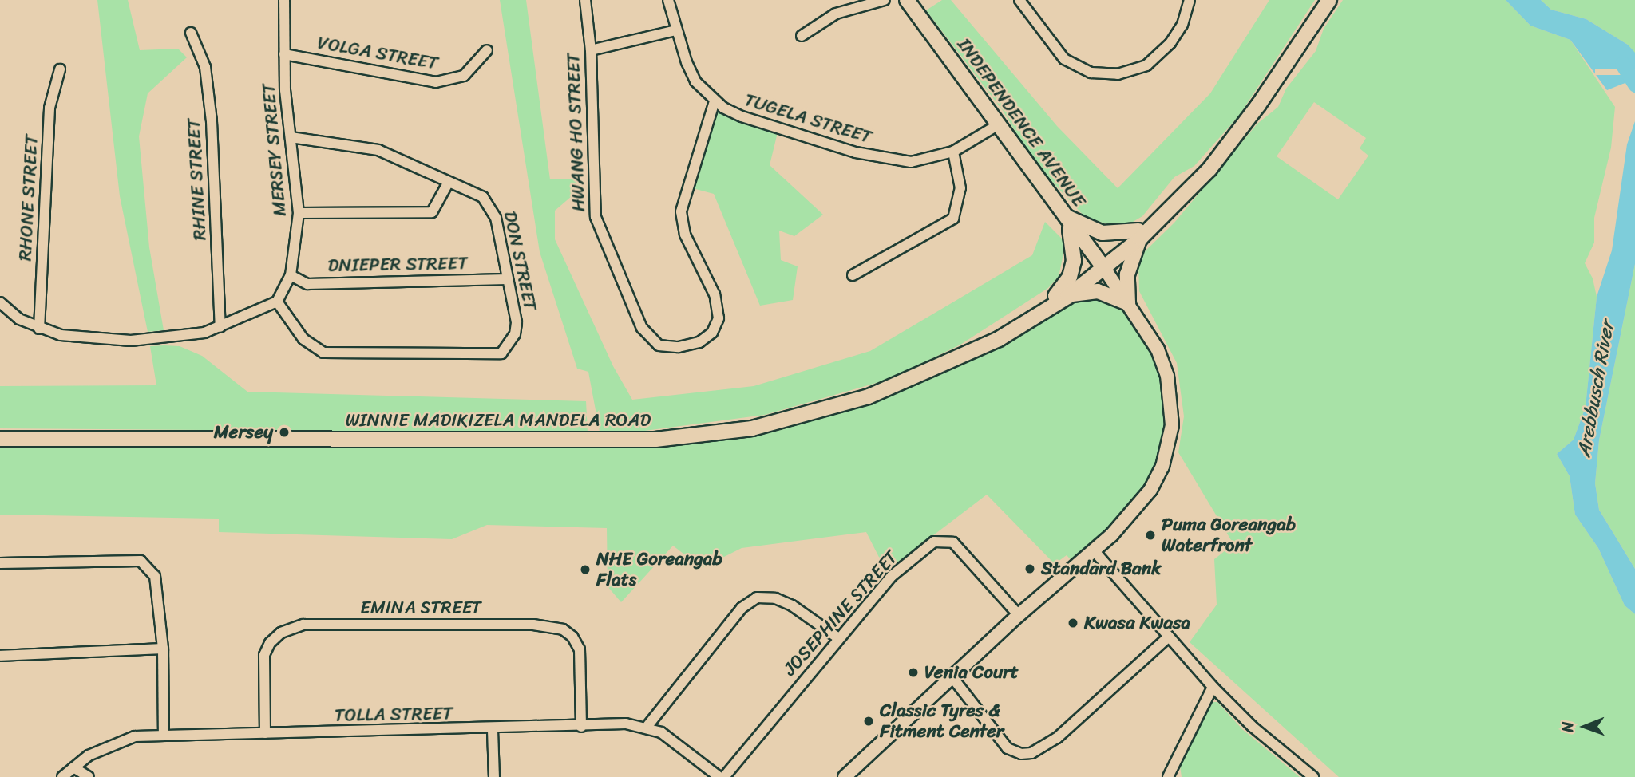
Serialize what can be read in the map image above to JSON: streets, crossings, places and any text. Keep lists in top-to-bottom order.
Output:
{
  "streets": {
    "main road": ["INDEPENDENCE AVENUE", "WINNIE MADIKIZELA MANDELA ROAD"],
    "street": [
      "VOLGA STREET",
      "TUGELA STREET",
      "HWANG HO STREET",
      "MERSEY STREET",
      "RHINE STREET",
      "RHONE STREET",
      "DON STREET",
      "DNIEPER STREET",
      "EMINA STREET",
      "JOSEPHINE STREET",
      "TOLLA STREET"
    ]
  },
  "crossings": [
    ["VOLGA STREET", "MERSEY STREET"],
    ["TUGELA STREET", "INDEPENDENCE AVENUE"],
    ["TUGELA STREET", "HWANG HO STREET"],
    ["INDEPENDENCE AVENUE", "WINNIE MADIKIZELA MANDELA ROAD"],
    ["MERSEY STREET", "DON STREET"],
    ["MERSEY STREET", "DNIEPER STREET"],
    ["DON STREET", "DNIEPER STREET"],
    ["EMINA STREET", "TOLLA STREET"]
  ],
  "water": ["Arebbusch River"],
  "places": [
    "Mersey",
    "Puma Goreangab Waterfront",
    "Standard Bank",
    "NHE Goreangab Flats",
    "Kwasa Kwasa",
    "Venia Court",
    "Classic Tyres & Fitment Center"
  ],
  "north": "left"
}
